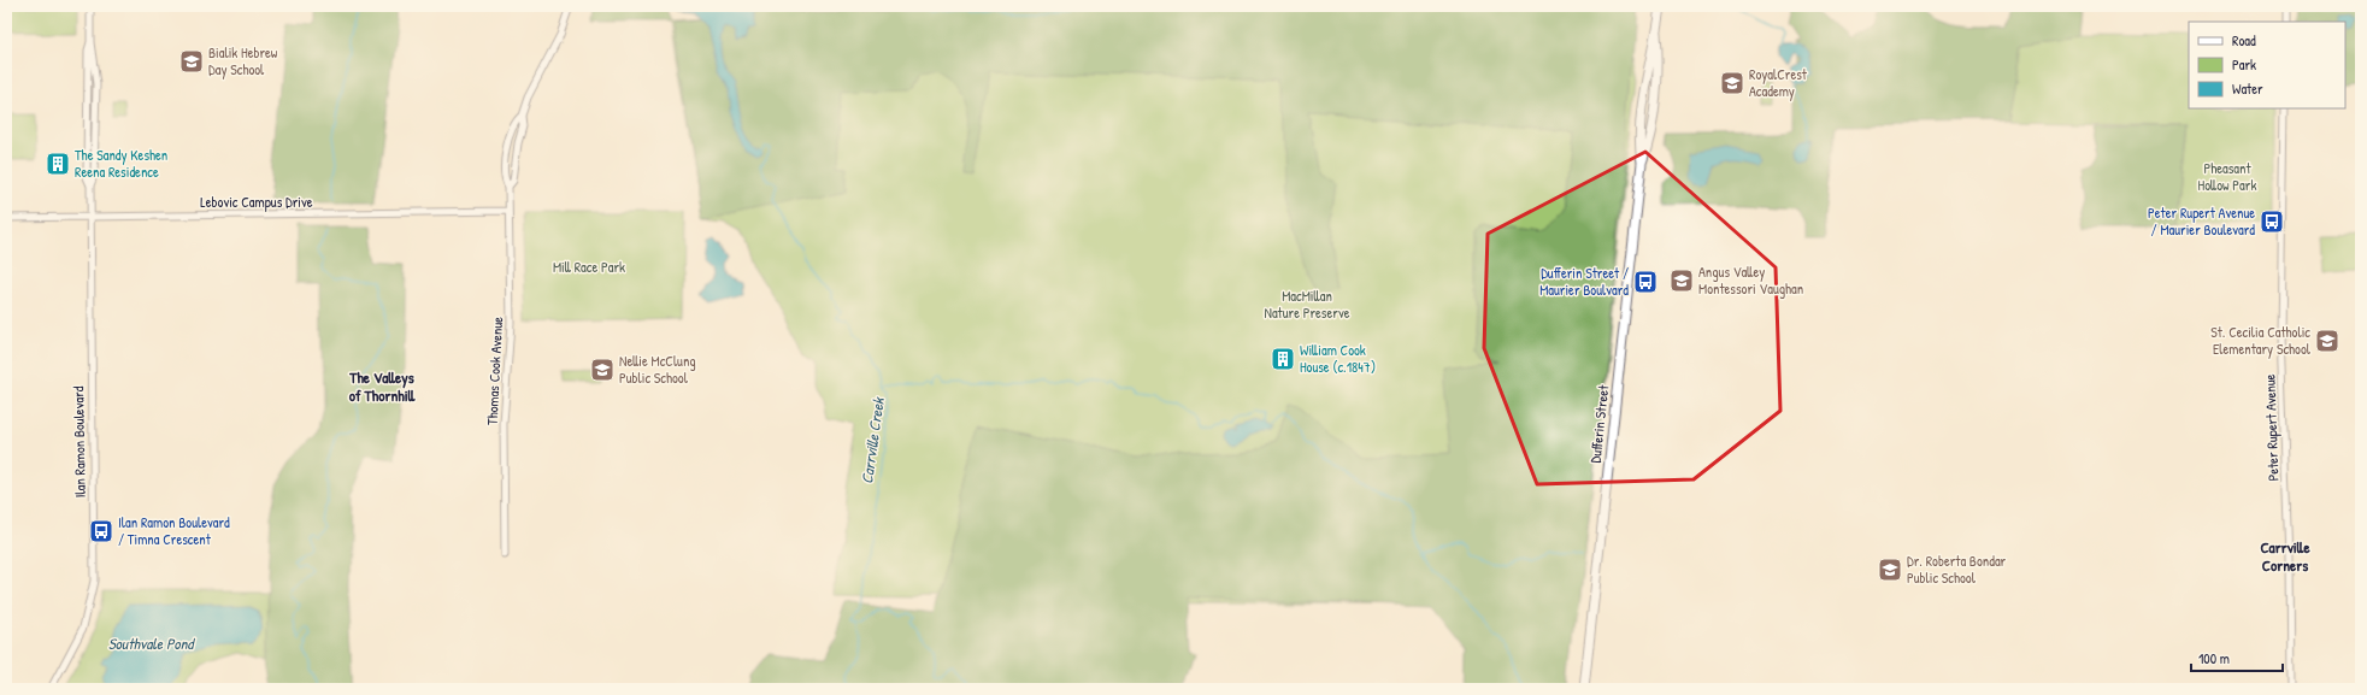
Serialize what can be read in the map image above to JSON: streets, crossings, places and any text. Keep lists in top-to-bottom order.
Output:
{
  "streets": {
    "main road": ["Dufferin Street"],
    "street": [
      "Lebovic Campus Drive",
      "Thomas Cook Avenue",
      "Peter Rupert Avenue",
      "Ilan Ramon Boulevard"
    ]
  },
  "crossings": [
    ["Lebovic Campus Drive", "Thomas Cook Avenue"],
    ["Lebovic Campus Drive", "Ilan Ramon Boulevard"]
  ],
  "districts": ["The Valleys of Thornhill", "Carrville Corners"],
  "water": ["Carrville Creek", "Southvale Pond"],
  "parks": ["Pheasant Hollow Park", "Mill Race Park", "MacMillan Nature Preserve"],
  "places": {
    "school or university": [
      "Bialik Hebrew Day School",
      "RoyalCrest Academy",
      "Angus Valley Montessori Vaughan",
      "St. Cecilia Catholic Elementary School",
      "Nellie McClung Public School",
      "Dr. Roberta Bondar Public School"
    ],
    "building": ["The Sandy Keshen Reena Residence", "William Cook House (c.1847)"],
    "bus stop": ["Peter Rupert Avenue / Maurier Boulevard", "Dufferin Street / Maurier Boulvard", "Ilan Ramon Boulevard / Timna Crescent"]
  },
  "legend": ["Road", "Park", "Water"],
  "scale_bar": "100 m"
}
